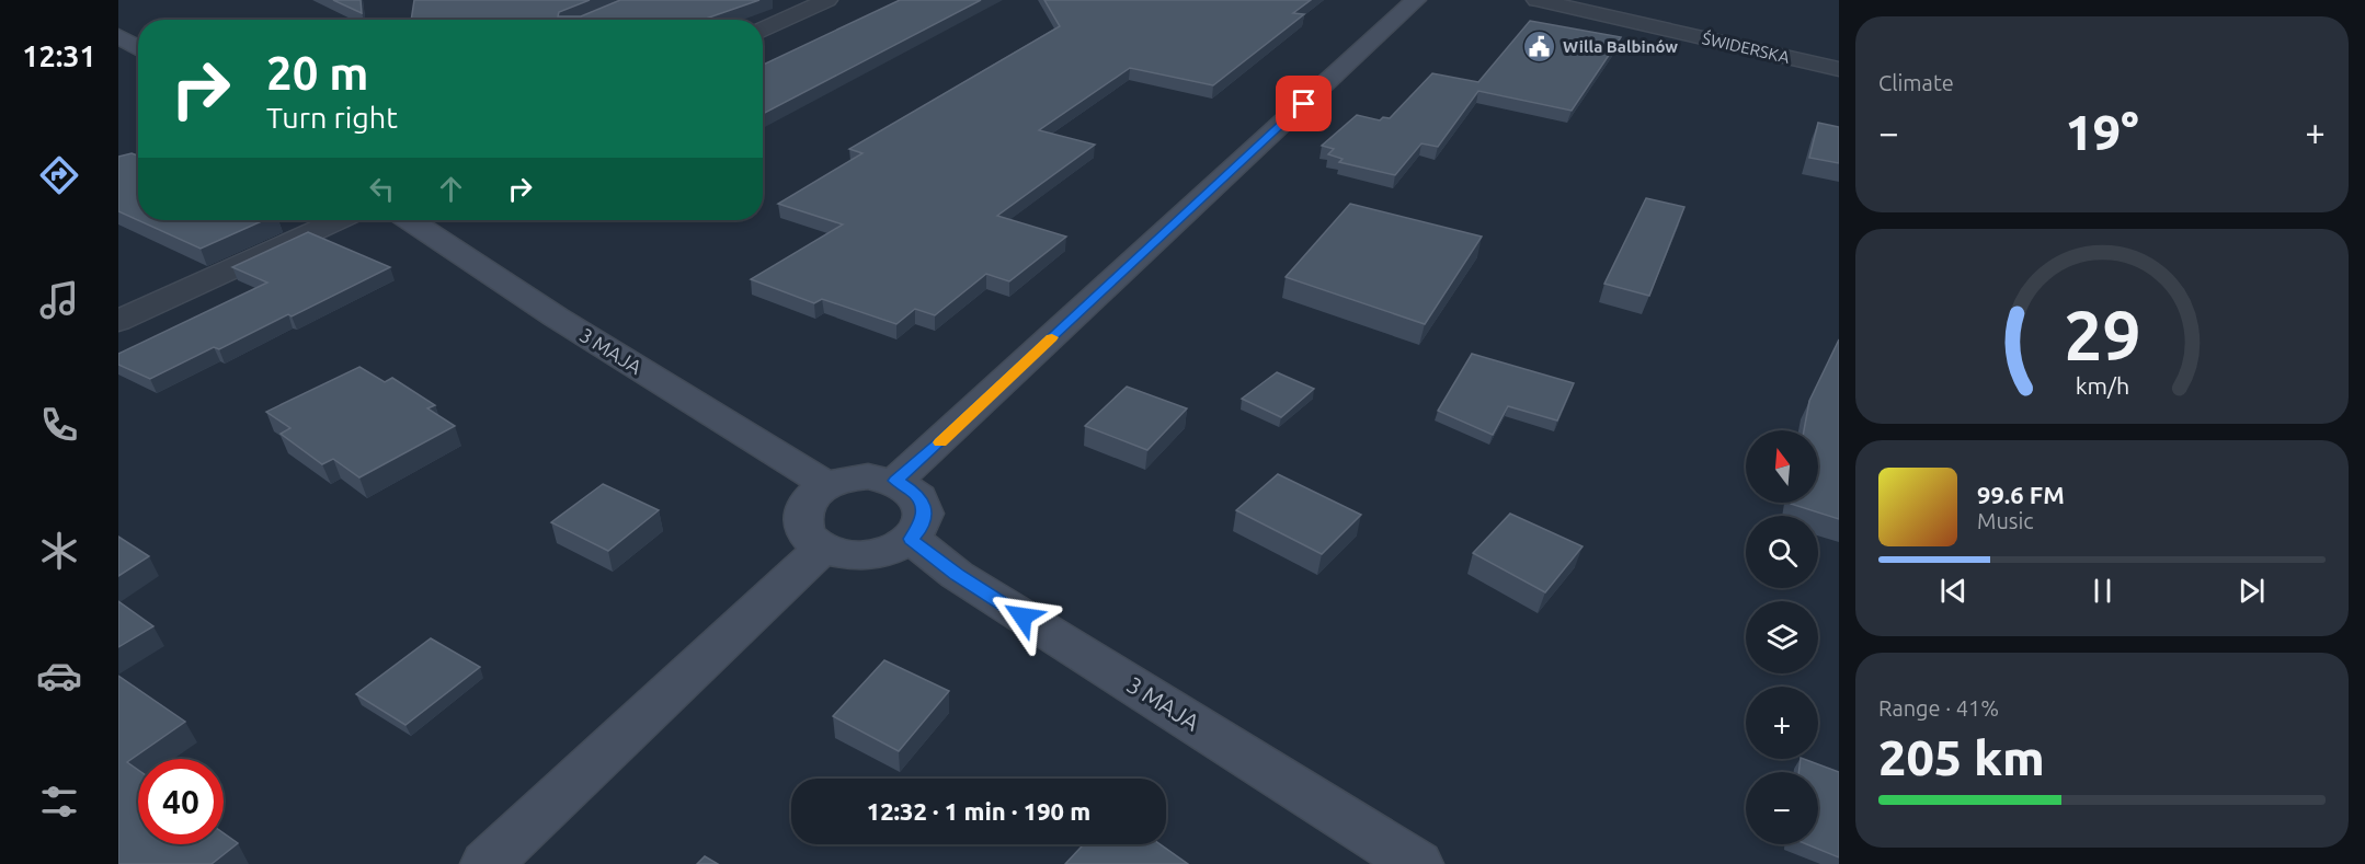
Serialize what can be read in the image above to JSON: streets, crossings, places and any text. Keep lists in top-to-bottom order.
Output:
{
  "streets": {
    "street": ["ŚWIDERSKA", "3 MAJA"]
  },
  "places": {
    "public building": ["Willa Balbinów"]
  },
  "north": "top",
  "page": {
    "tabs": "12:31",
    "tile": [
      "Climate",
      ["Range · 41%", "205 km"]
    ],
    "turn": ["20 m", "Turn right"],
    "heat": ["−", "19°", "+"],
    "map_buttons": ["+", "−"],
    "song": ["99.6 FM", "Music"],
    "limit": "40",
    "trip": "12:32 · 1 min · 190 m",
    "gauge": ["29", "km/h"]
  }
}
